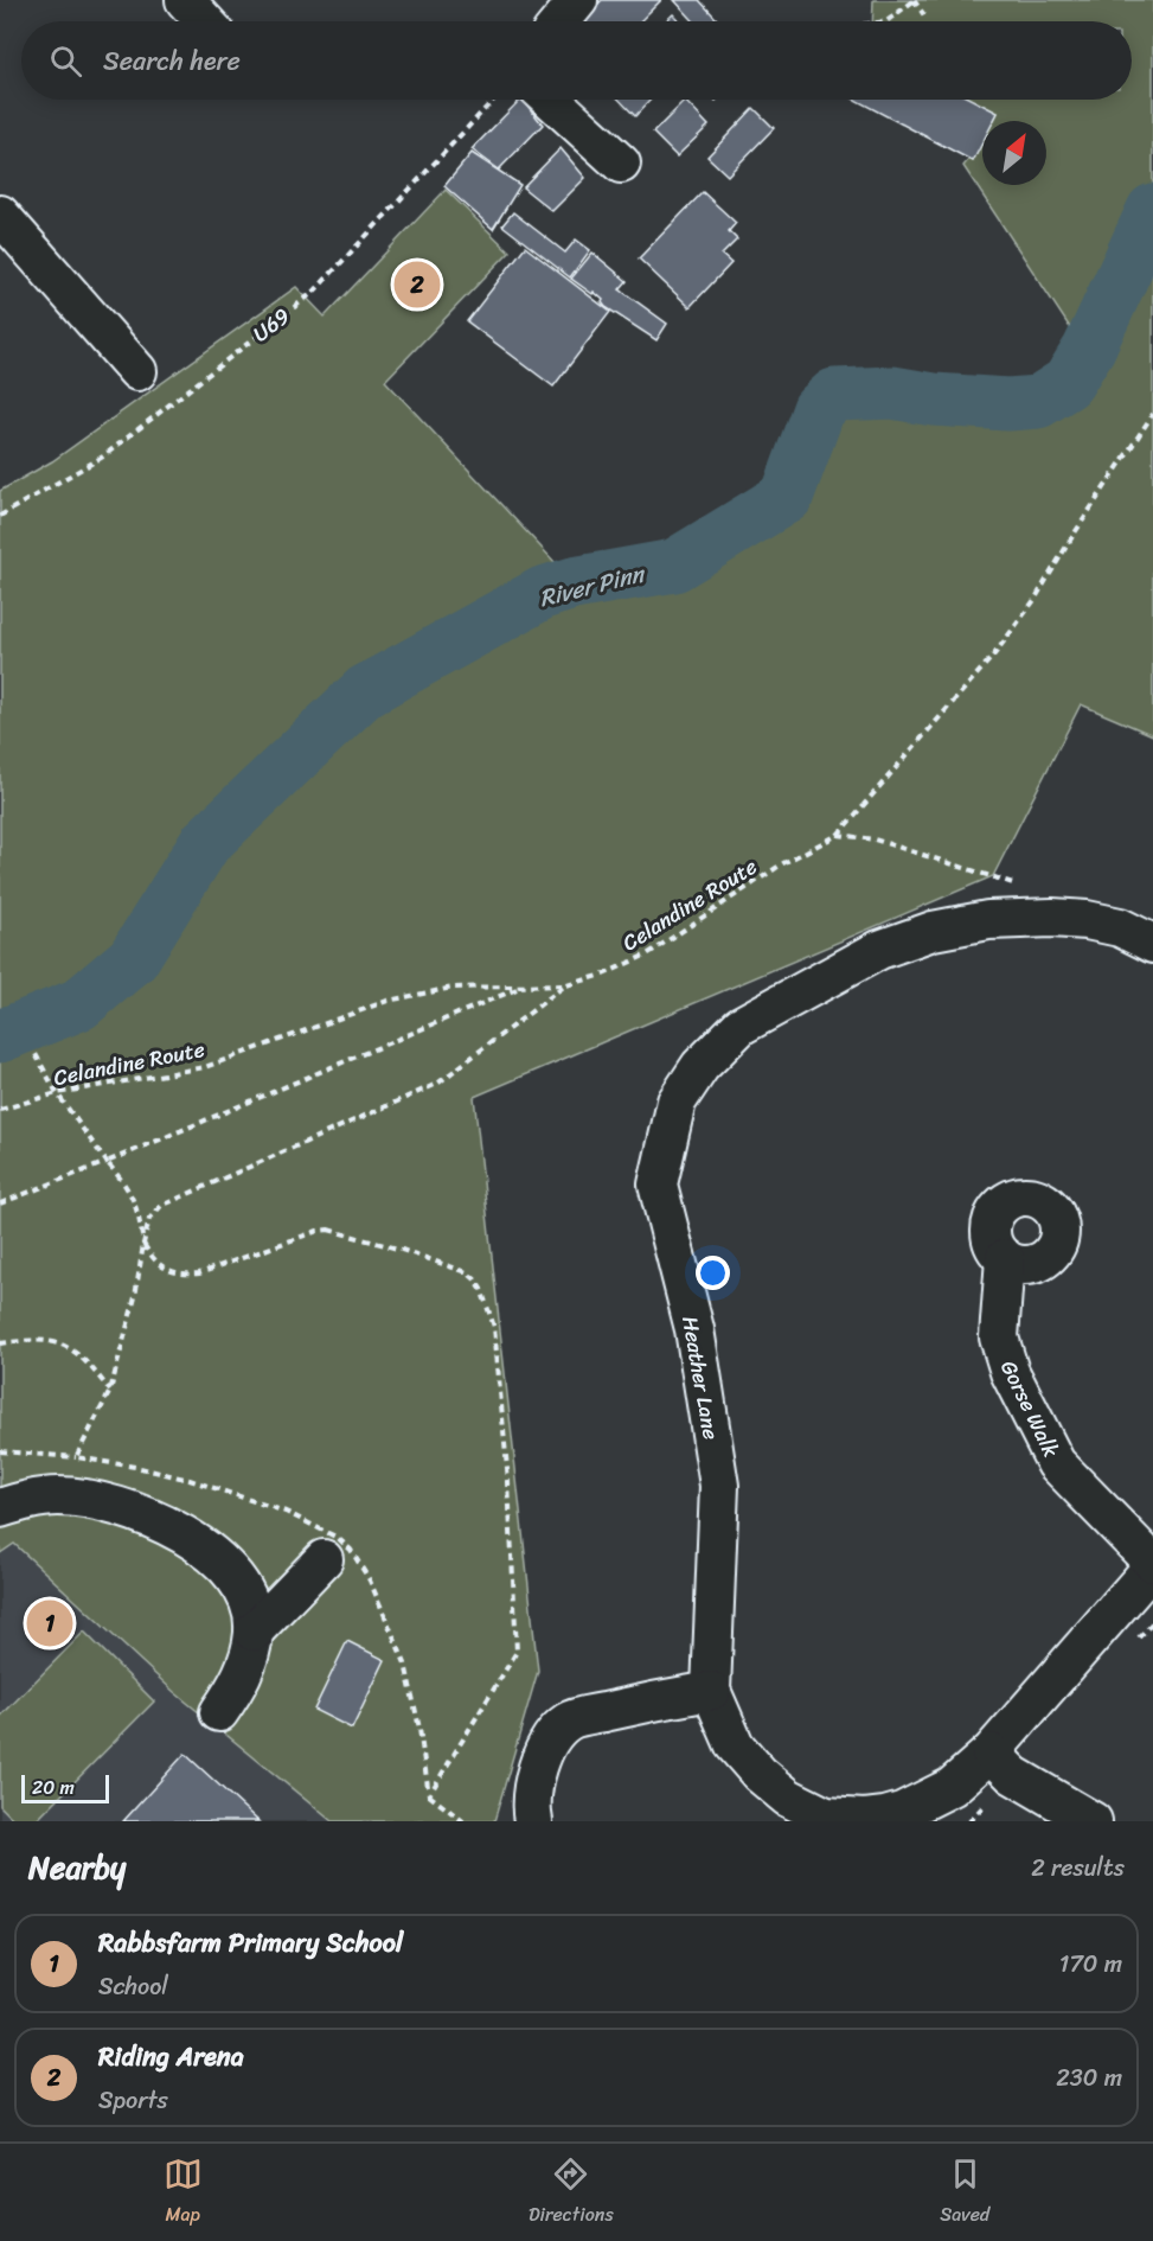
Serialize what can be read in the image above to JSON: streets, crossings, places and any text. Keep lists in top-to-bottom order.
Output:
{
  "streets": {
    "street": ["Heather Lane", "Gorse Walk"],
    "path": ["U69", "Celandine Route"]
  },
  "crossings": [
    ["Heather Lane", "Gorse Walk"]
  ],
  "water": ["River Pinn"],
  "scale_bar": "20 m",
  "north": "top right",
  "page": {
    "search": "Search here",
    "pins": ["2", "1"],
    "scale": "20 m",
    "heading": ["Nearby", "2 results"],
    "list": [
      {
        "mark": "1",
        "name": "Rabbsfarm Primary School",
        "note": "School",
        "value": "170 m"
      },
      {
        "mark": "2",
        "name": "Riding Arena",
        "note": "Sports",
        "value": "230 m"
      }
    ],
    "nav": ["Map", "Directions", "Saved"]
  }
}
